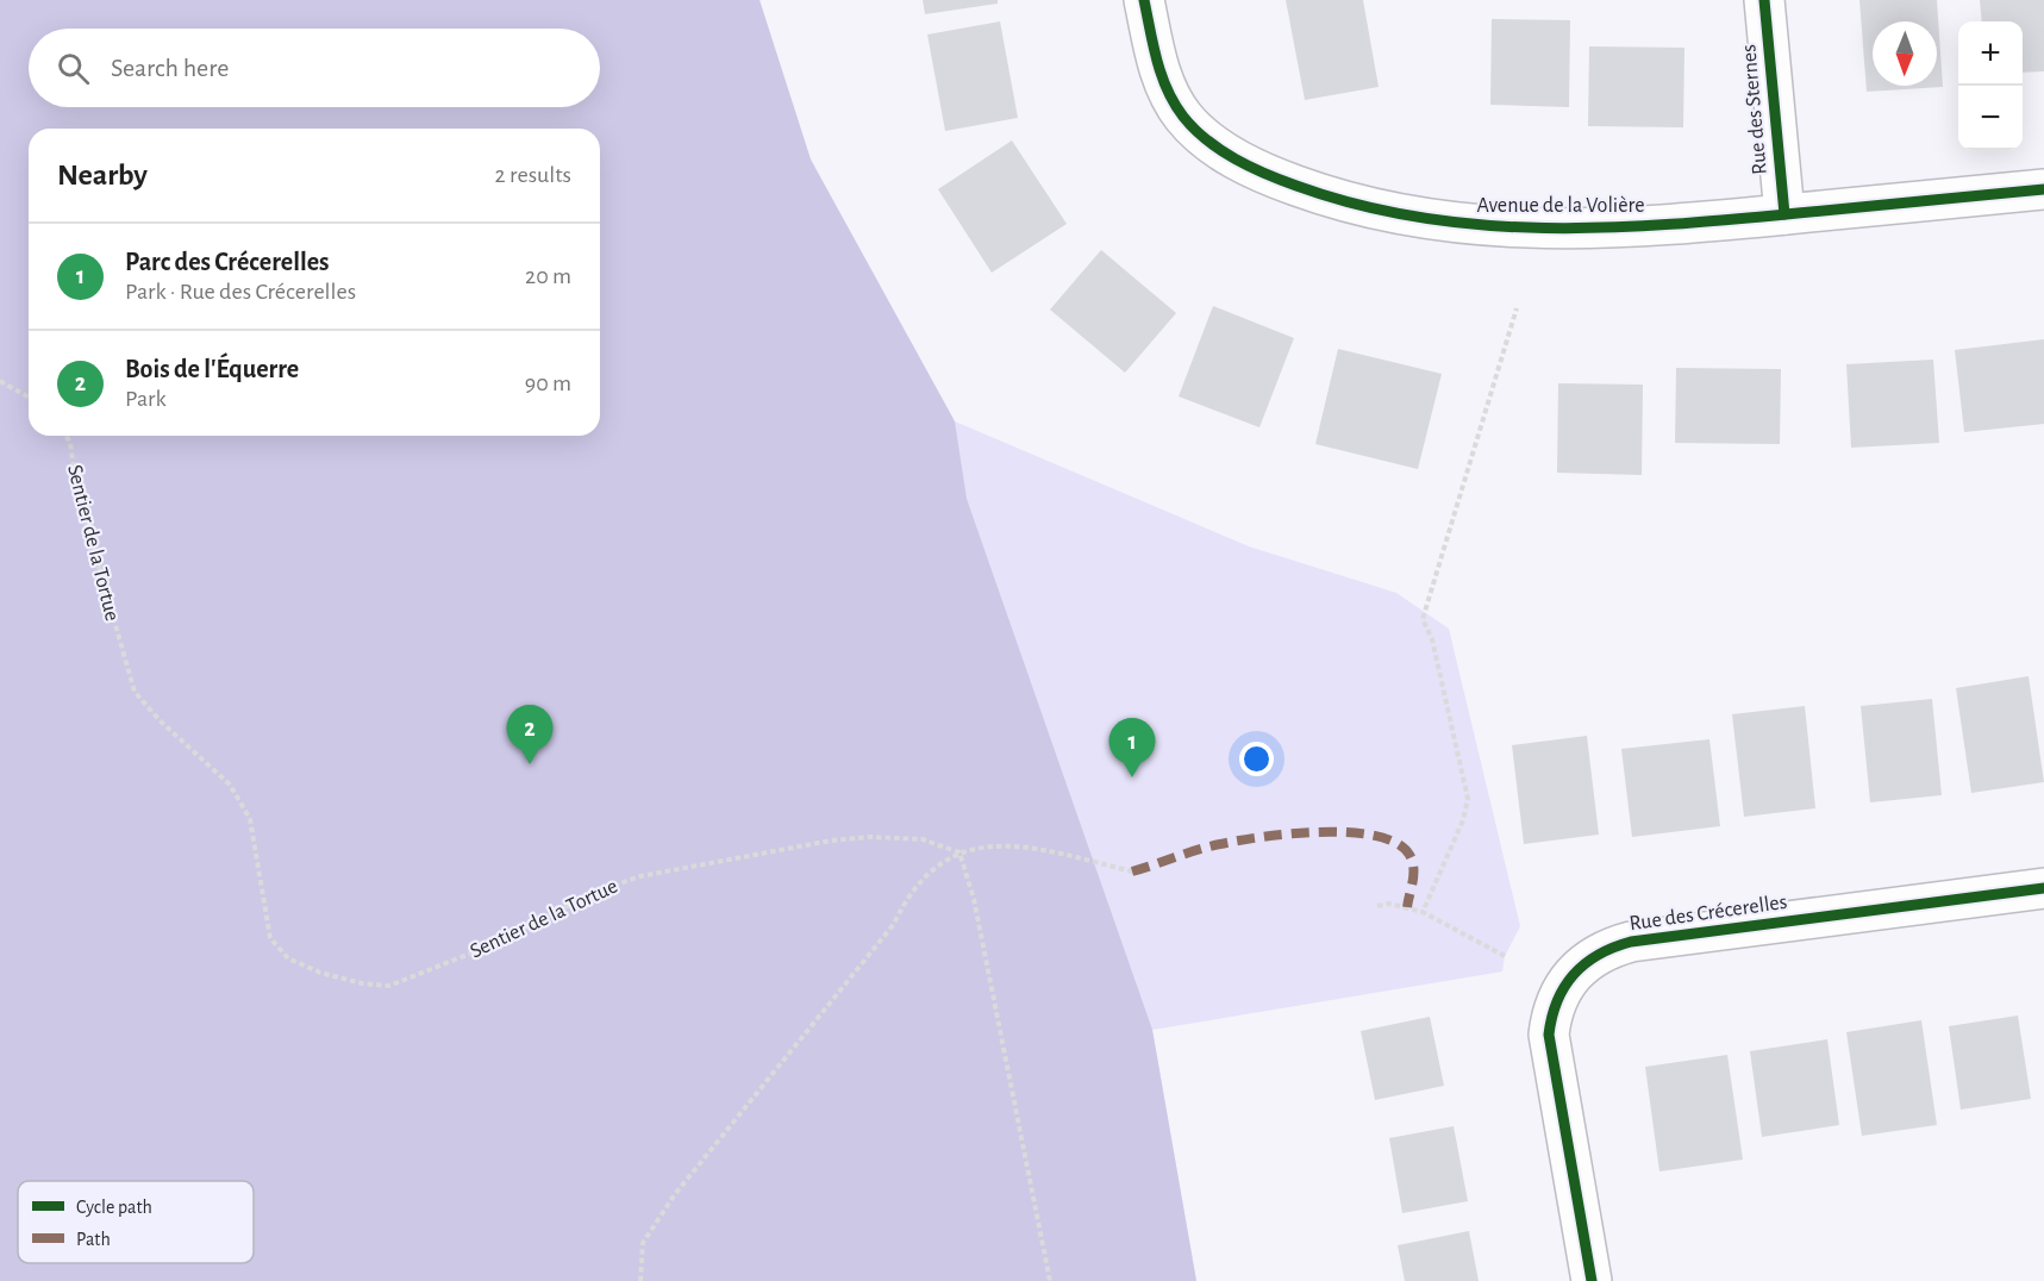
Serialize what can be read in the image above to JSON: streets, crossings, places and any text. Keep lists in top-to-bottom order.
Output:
{
  "streets": {
    "street": ["Rue des Sternes", "Avenue de la Volière", "Rue des Crécerelles"],
    "path": ["Sentier de la Tortue"]
  },
  "crossings": [
    ["Rue des Sternes", "Avenue de la Volière"]
  ],
  "legend": ["Cycle path", "Path"],
  "north": "bottom",
  "page": {
    "map_buttons": ["+", "−"],
    "search": "Search here",
    "heading": ["Nearby", "2 results"],
    "list": [
      {
        "mark": "1",
        "name": "Parc des Crécerelles",
        "note": "Park · Rue des Crécerelles",
        "value": "20 m"
      },
      {
        "mark": "2",
        "name": "Bois de l'Équerre",
        "note": "Park",
        "value": "90 m"
      }
    ],
    "pins": ["2", "1"]
  }
}
